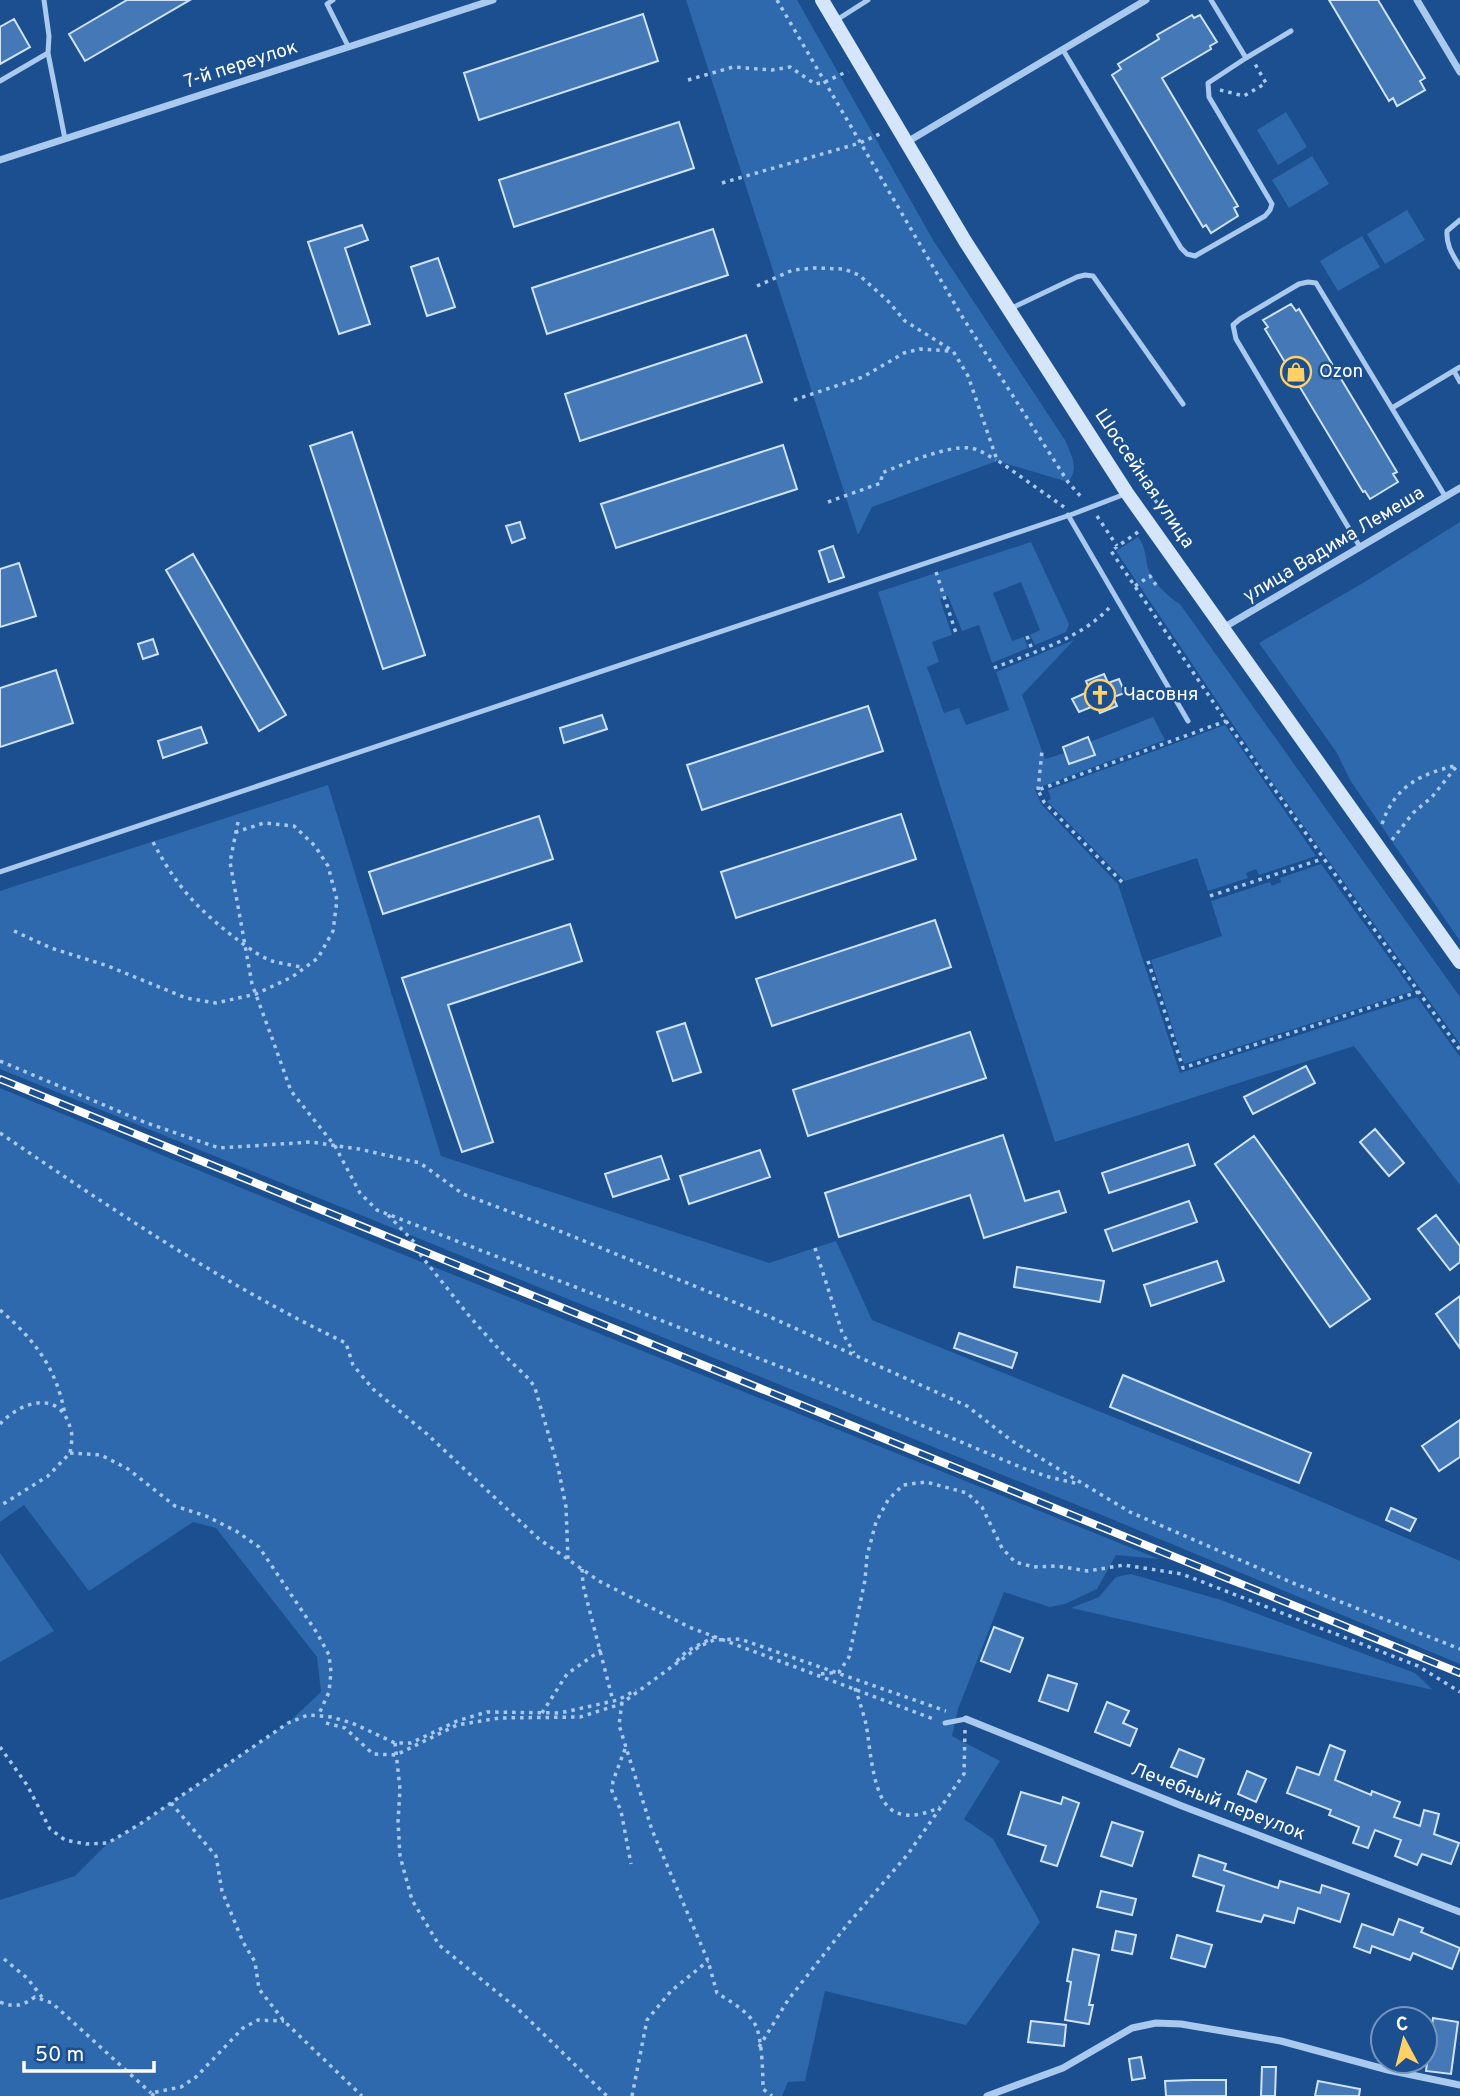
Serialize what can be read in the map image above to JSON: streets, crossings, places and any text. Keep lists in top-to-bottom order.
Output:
{
  "streets": {
    "main road": ["Шоссейная улица"],
    "street": ["7-й переулок", "улица Вадима Лемеша", "Лечебный переулок"]
  },
  "crossings": [
    ["Шоссейная улица", "улица Вадима Лемеша"]
  ],
  "places": {
    "shop": ["Ozon"],
    "church": ["Часовня"]
  },
  "scale_bar": "50 m",
  "north": "top"
}
